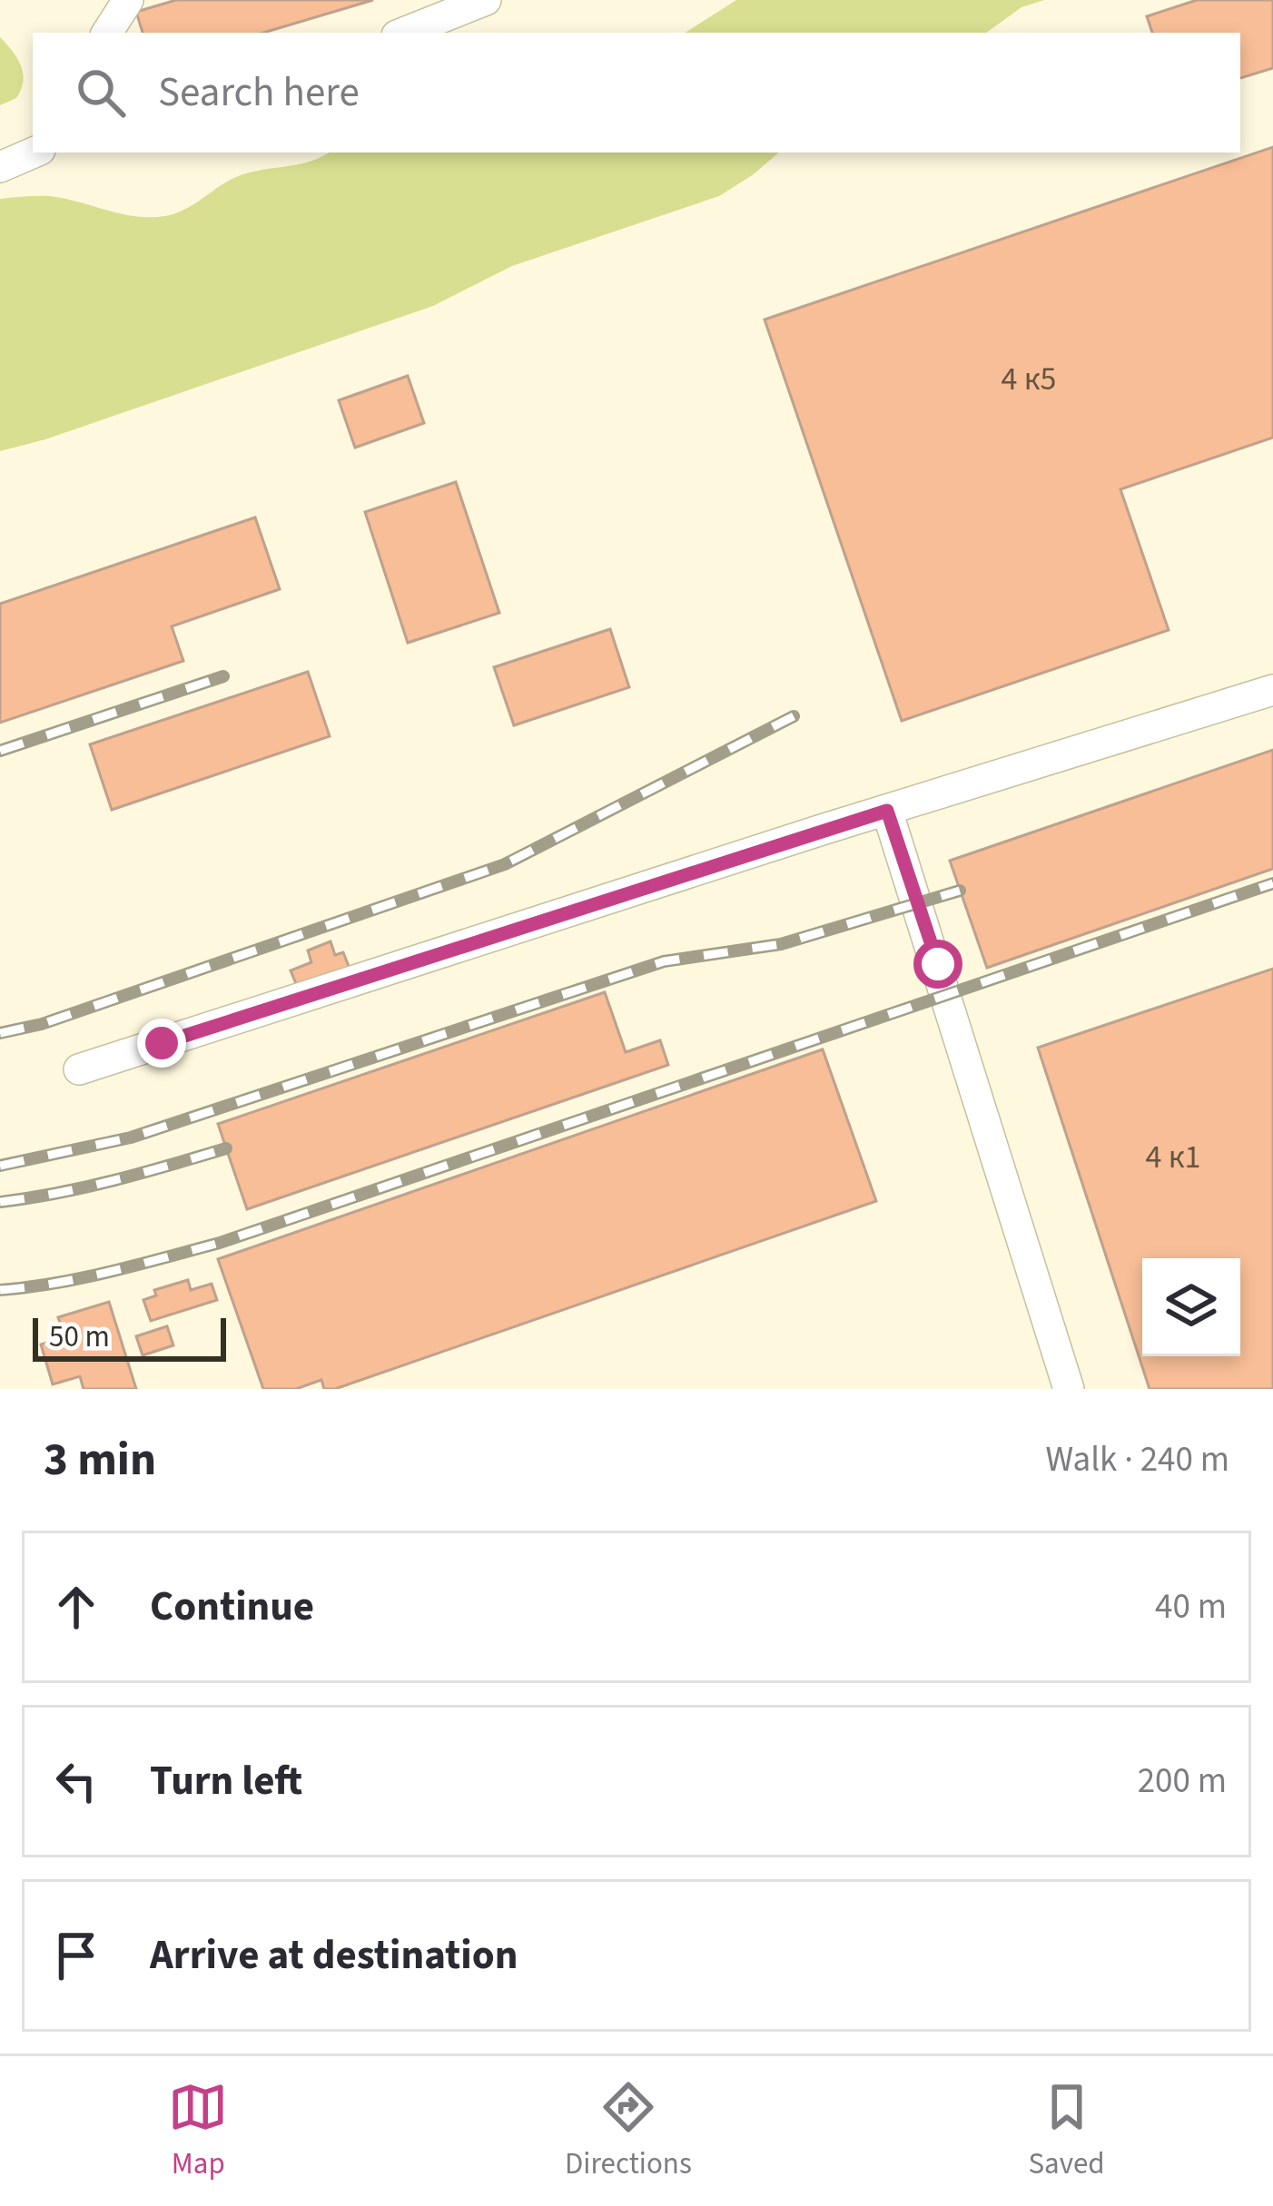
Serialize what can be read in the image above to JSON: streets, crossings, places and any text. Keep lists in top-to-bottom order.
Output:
{
  "house_numbers": ["4 к5", "4 к1"],
  "scale_bar": "50 m",
  "page": {
    "search": "Search here",
    "scale": "50 m",
    "heading": ["3 min", "Walk · 240 m"],
    "list": [
      ["Continue", "40 m"],
      ["Turn left", "200 m"],
      "Arrive at destination"
    ],
    "nav": ["Map", "Directions", "Saved"]
  }
}
